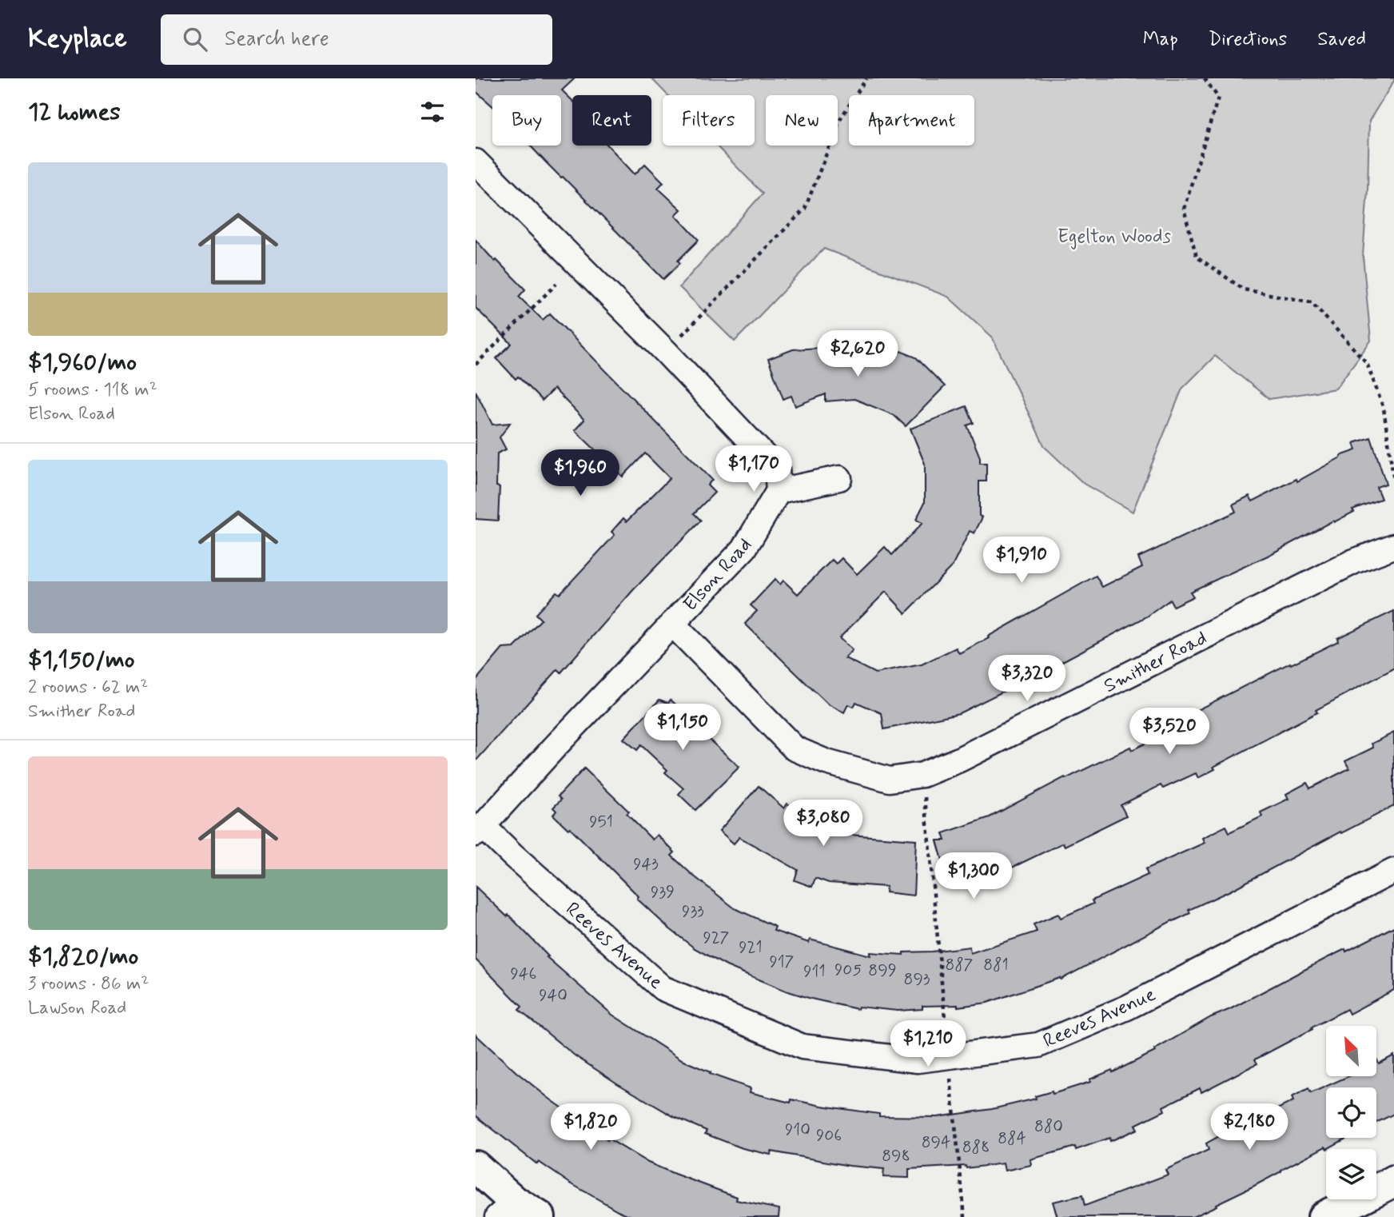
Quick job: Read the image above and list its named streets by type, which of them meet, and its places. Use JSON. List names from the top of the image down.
{
  "streets": {
    "street": ["Elson Road", "Smither Road", "Reeves Avenue"]
  },
  "crossings": [
    ["Elson Road", "Smither Road"],
    ["Elson Road", "Reeves Avenue"]
  ],
  "parks": ["Egelton Woods"],
  "house_numbers": [
    "951",
    "943",
    "939",
    "933",
    "927",
    "921",
    "917",
    "887",
    "881",
    "905",
    "899",
    "911",
    "946",
    "893",
    "940",
    "880",
    "910",
    "906",
    "884",
    "894",
    "888",
    "898"
  ],
  "north": "top left",
  "page": {
    "header": "Keyplace",
    "search": "Search here",
    "nav": ["Map", "Directions", "Saved"],
    "heading": "12 homes",
    "chip": [
      "Buy",
      "Rent",
      "Filters",
      "New",
      "Apartment"
    ],
    "list": [
      {
        "name": "$1,960/mo",
        "note": "5 rooms · 118 m² · Elson Road"
      },
      {
        "name": "$1,150/mo",
        "note": "2 rooms · 62 m² · Smither Road"
      },
      {
        "name": "$1,820/mo",
        "note": "3 rooms · 86 m² · Lawson Road"
      }
    ],
    "price": [
      "$2,620",
      "$1,170",
      "$1,960",
      "$1,910",
      "$3,320",
      "$1,150",
      "$3,520",
      "$3,080",
      "$1,300",
      "$1,210",
      "$1,820",
      "$2,180"
    ]
  }
}
